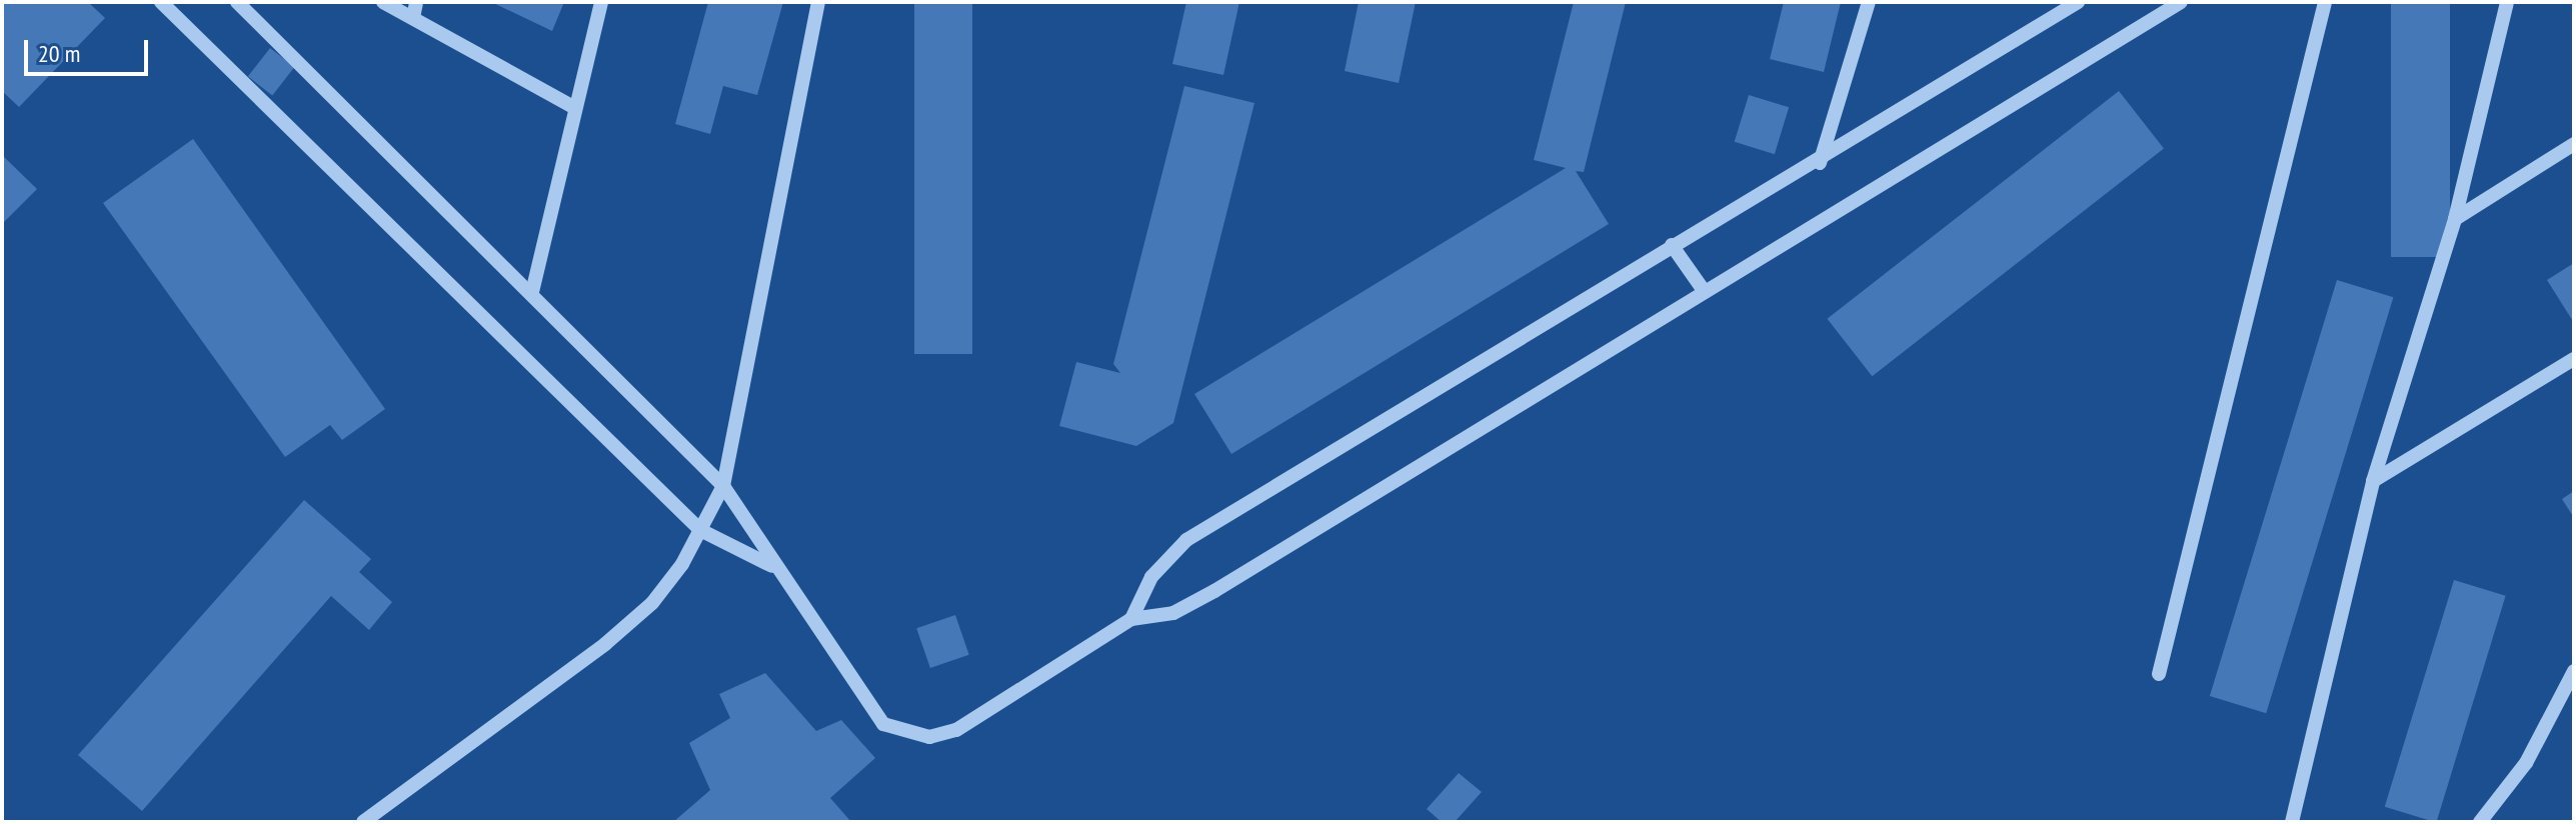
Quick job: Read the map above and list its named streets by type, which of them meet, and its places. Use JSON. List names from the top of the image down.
{
  "scale_bar": "20 m"
}
